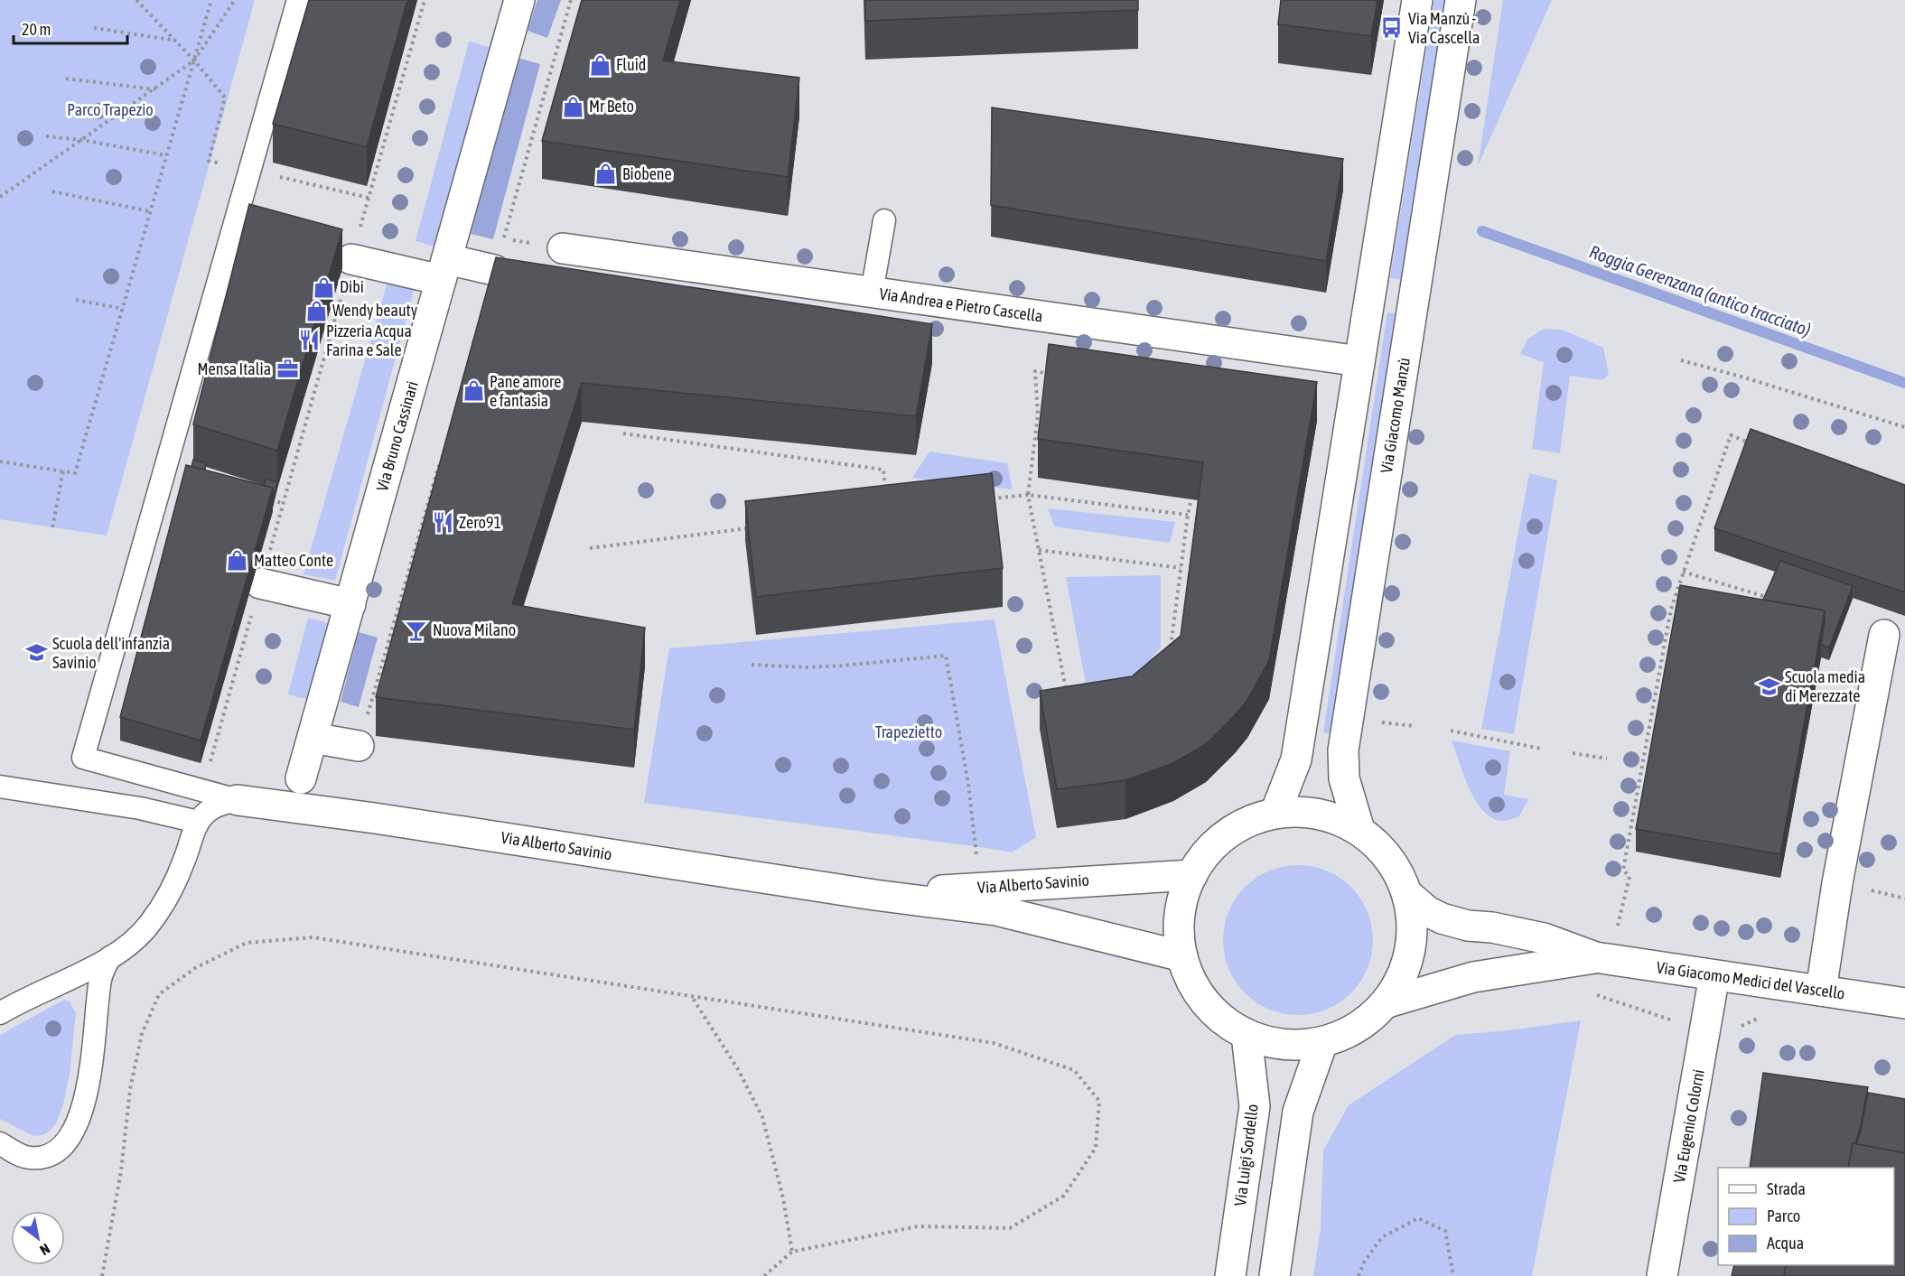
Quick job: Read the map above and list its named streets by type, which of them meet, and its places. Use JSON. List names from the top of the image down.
{
  "streets": {
    "street": [
      "Via Andrea e Pietro Cascella",
      "Via Giacomo Manzù",
      "Via Bruno Cassinari",
      "Via Alberto Savinio",
      "Via Giacomo Medici del Vascello",
      "Via Eugenio Colorni",
      "Via Luigi Sordello"
    ]
  },
  "crossings": [
    ["Via Giacomo Medici del Vascello", "Via Eugenio Colorni"]
  ],
  "water": ["Roggia Gerenzana (antico tracciato)"],
  "parks": ["Parco Trapezio", "Trapezietto"],
  "places": {
    "bus stop": ["Via Manzù - Via Cascella"],
    "shop": [
      "Fluid",
      "Mr Beto",
      "Biobene",
      "Dibi",
      "Wendy beauty",
      "Pane amore e fantasia",
      "Matteo Conte"
    ],
    "restaurant": ["Pizzeria Acqua Farina e Sale", "Zero91"],
    "office": ["Mensa Italia"],
    "bar": ["Nuova Milano"],
    "school or university": ["Scuola dell'infanzia Savinio", "Scuola media di Merezzate"]
  },
  "legend": ["Strada", "Parco", "Acqua"],
  "scale_bar": "20 m",
  "north": "bottom right"
}
